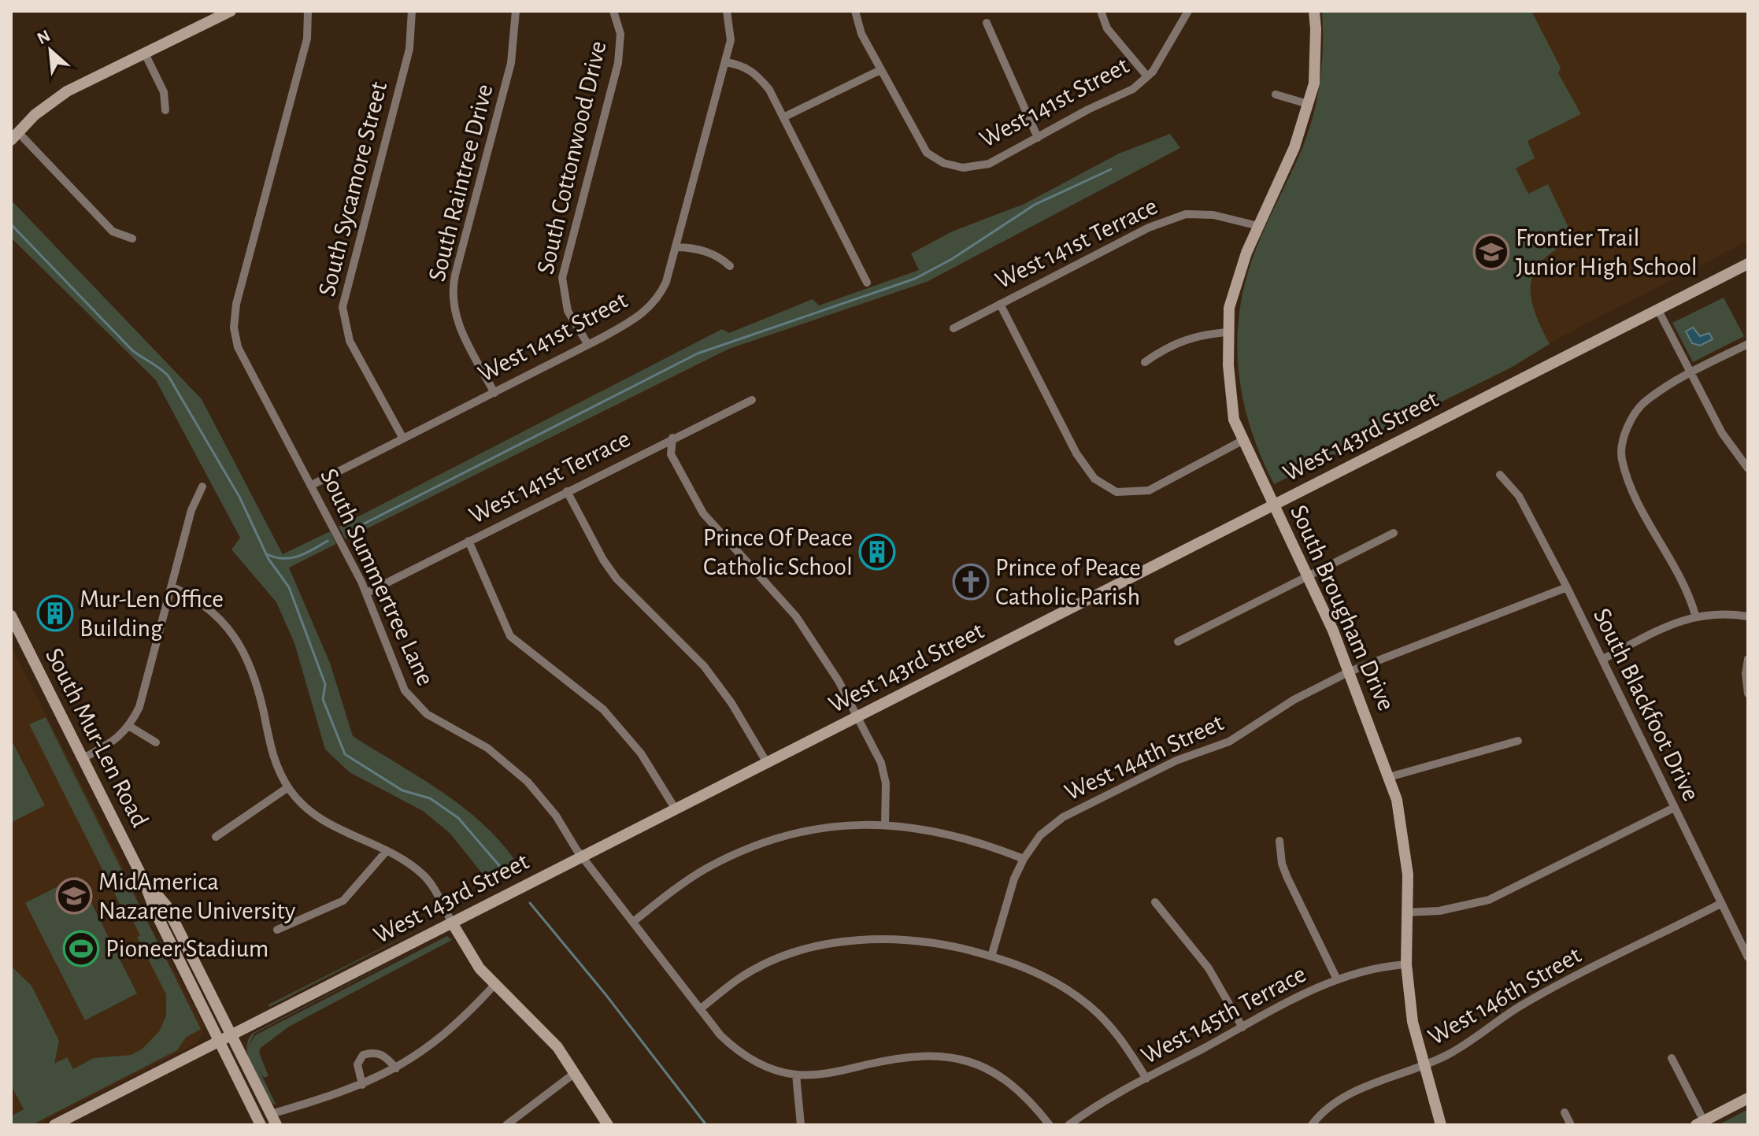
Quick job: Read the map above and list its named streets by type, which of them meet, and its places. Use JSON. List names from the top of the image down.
{
  "streets": {
    "street": [
      "West 141st Street",
      "South Cottonwood Drive",
      "South Raintree Drive",
      "South Sycamore Street",
      "West 141st Terrace",
      "West 143rd Street",
      "South Summertree Lane",
      "South Brougham Drive",
      "South Blackfoot Drive",
      "South Mur-Len Road",
      "West 144th Street",
      "West 146th Street",
      "West 145th Terrace"
    ]
  },
  "crossings": [
    ["West 141st Street", "South Cottonwood Drive"],
    ["West 141st Street", "South Raintree Drive"],
    ["West 141st Street", "South Sycamore Street"],
    ["West 141st Street", "South Summertree Lane"],
    ["West 141st Terrace", "South Summertree Lane"],
    ["West 141st Terrace", "South Brougham Drive"],
    ["West 143rd Street", "South Summertree Lane"],
    ["West 143rd Street", "South Brougham Drive"],
    ["West 143rd Street", "South Mur-Len Road"],
    ["South Brougham Drive", "West 144th Street"],
    ["South Brougham Drive", "West 146th Street"],
    ["South Brougham Drive", "West 145th Terrace"],
    ["South Blackfoot Drive", "West 144th Street"],
    ["South Blackfoot Drive", "West 146th Street"]
  ],
  "places": {
    "school or university": ["Frontier Trail Junior High School", "MidAmerica Nazarene University"],
    "building": ["Prince Of Peace Catholic School", "Mur-Len Office Building"],
    "church": ["Prince of Peace Catholic Parish"],
    "sports": ["Pioneer Stadium"]
  },
  "north": "top left"
}
